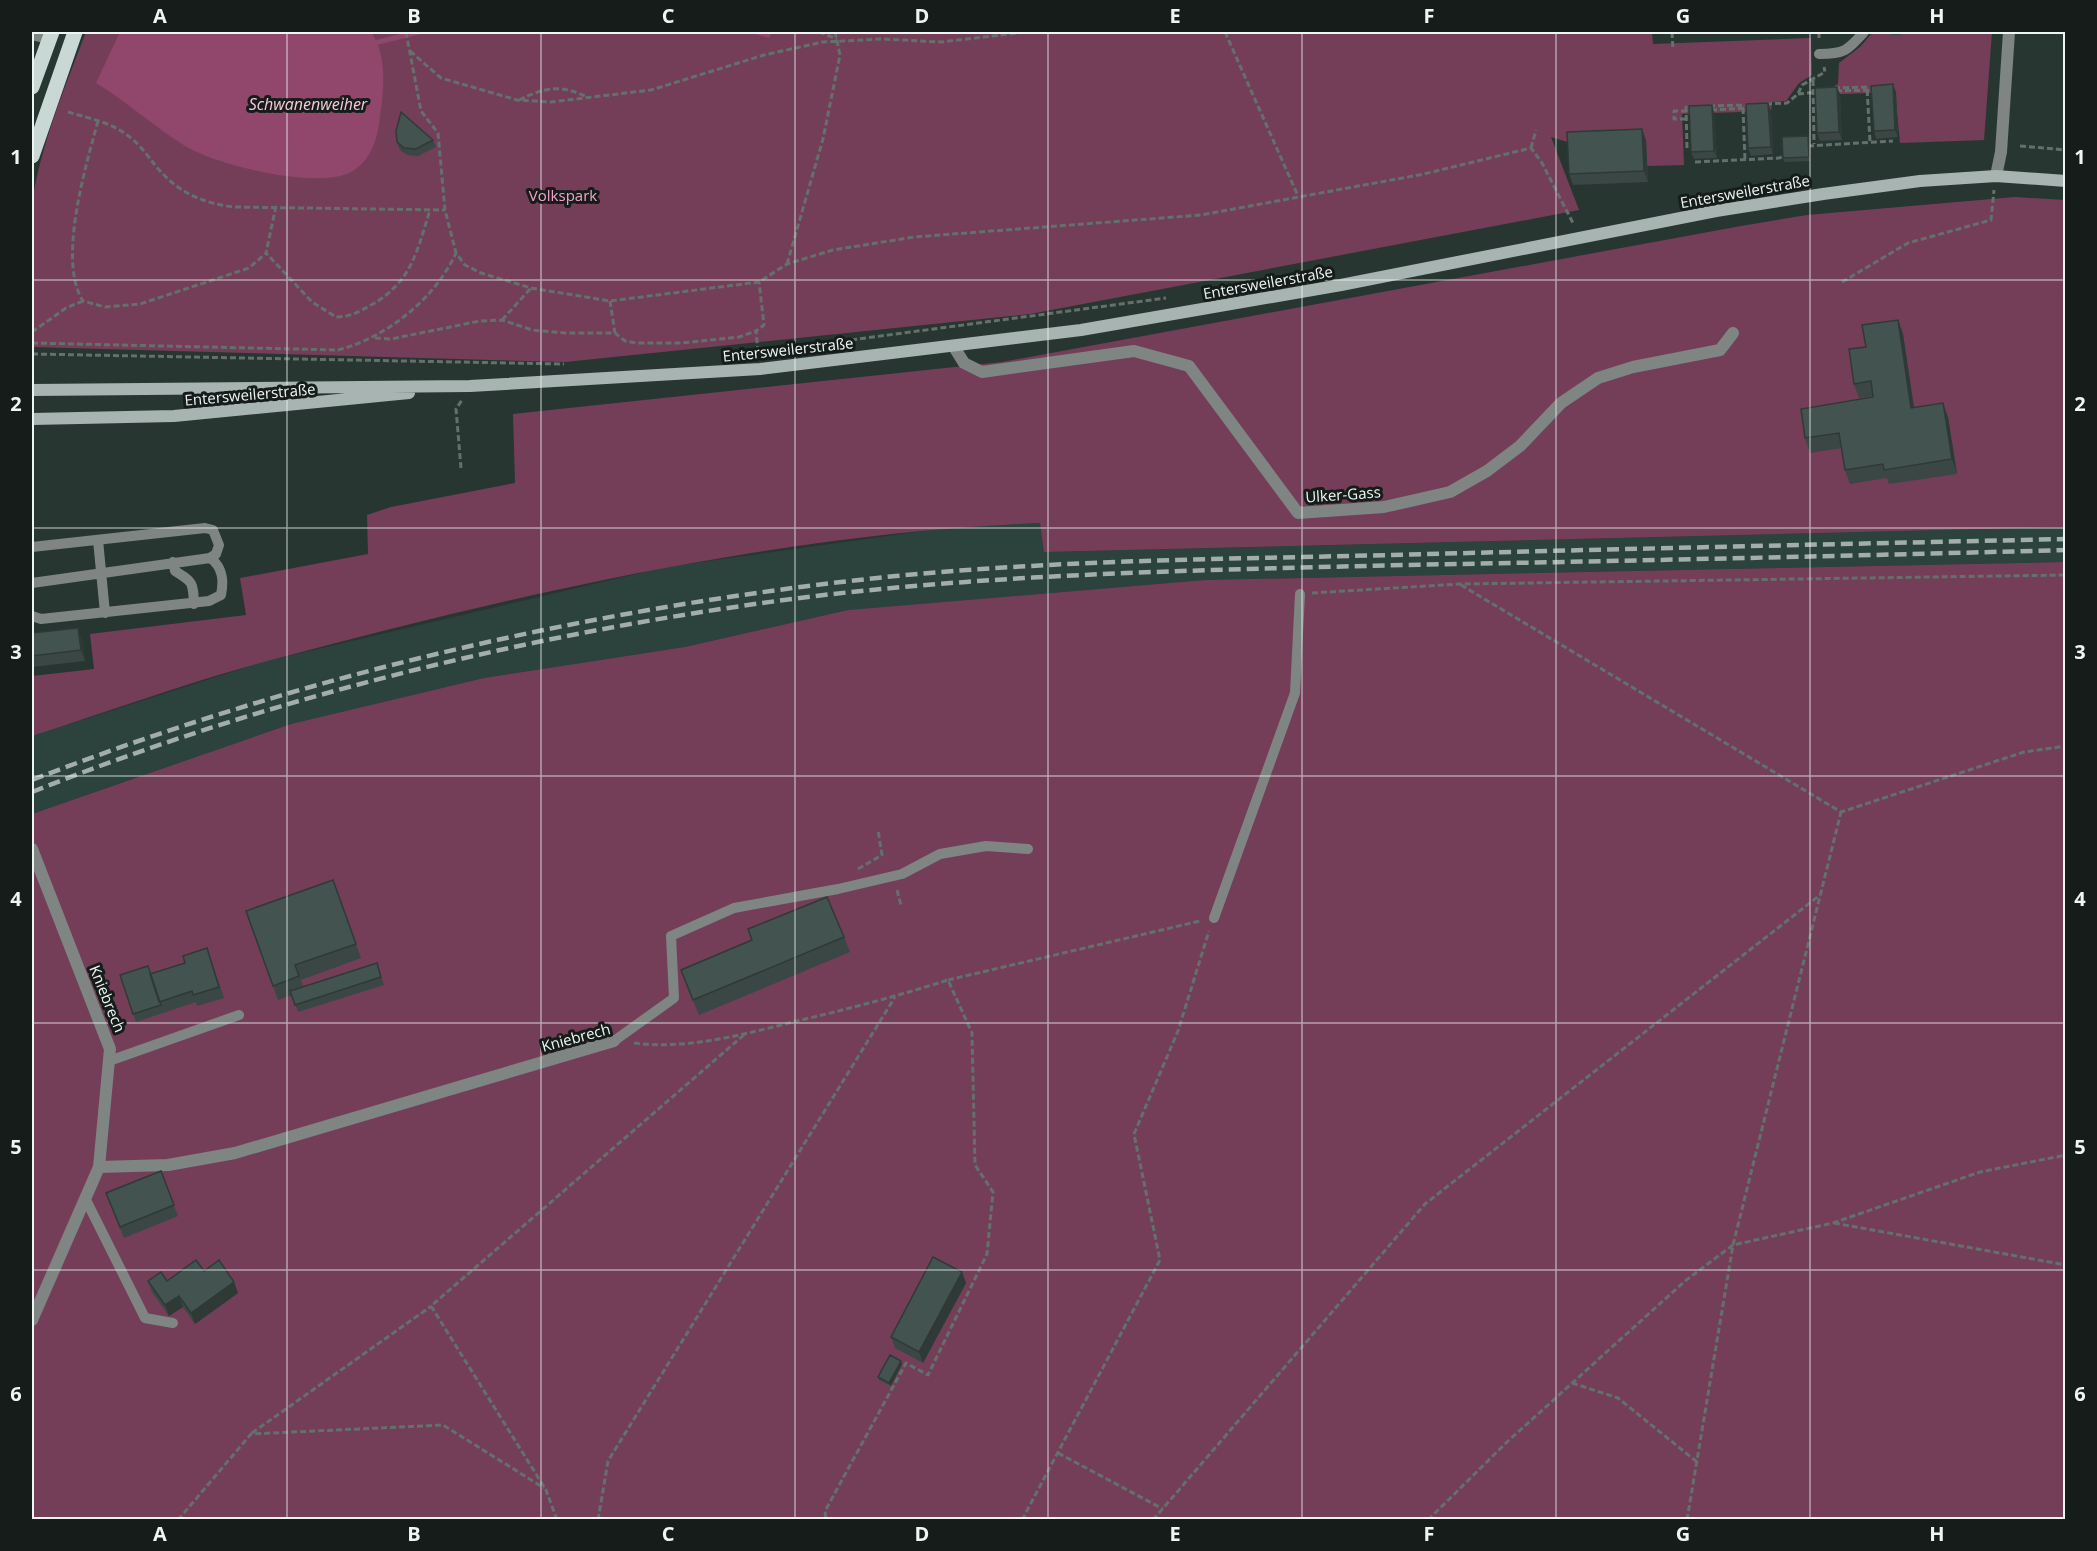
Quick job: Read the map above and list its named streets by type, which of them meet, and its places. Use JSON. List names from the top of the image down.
{
  "streets": {
    "main road": ["Entersweilerstraße"],
    "street": ["Ulker-Gass", "Kniebrech"]
  },
  "crossings": [
    ["Entersweilerstraße", "Ulker-Gass"]
  ],
  "water": ["Schwanenweiher"],
  "parks": ["Volkspark"],
  "grid": {
    "columns": [
      "A",
      "B",
      "C",
      "D",
      "E",
      "F",
      "G",
      "H"
    ],
    "rows": [
      "1",
      "2",
      "3",
      "4",
      "5",
      "6"
    ]
  }
}
